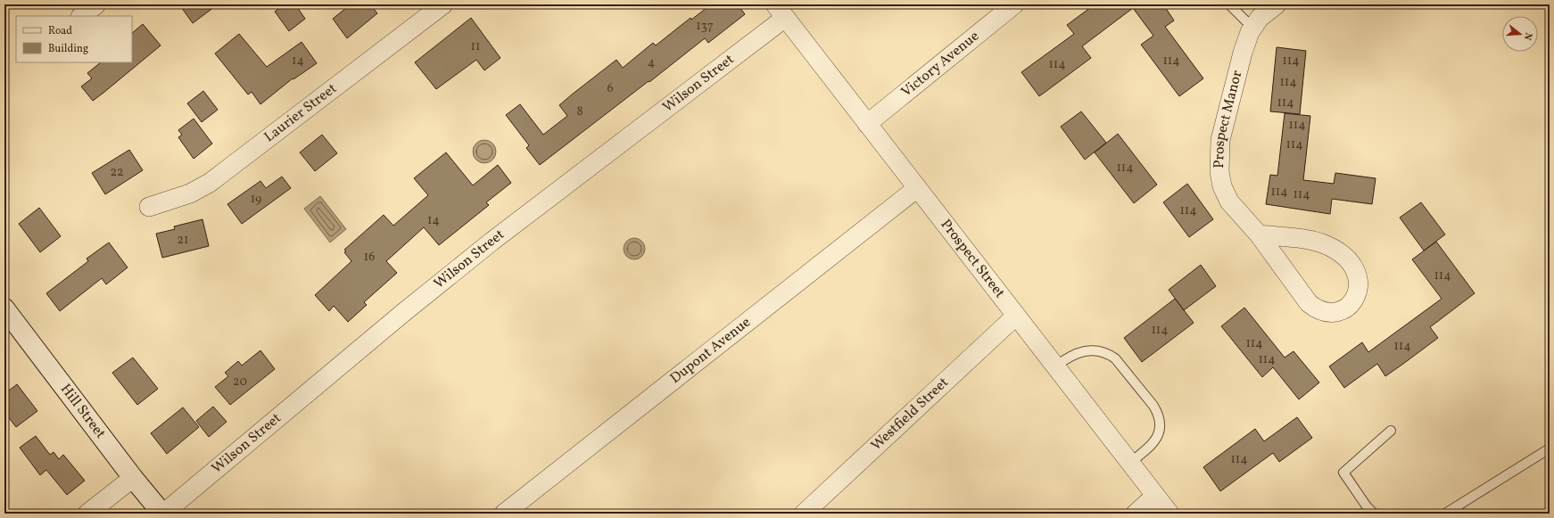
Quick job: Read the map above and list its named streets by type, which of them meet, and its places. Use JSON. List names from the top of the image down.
{
  "streets": {
    "street": [
      "Victory Avenue",
      "Wilson Street",
      "Laurier Street",
      "Prospect Manor",
      "Prospect Street",
      "Dupont Avenue",
      "Hill Street",
      "Westfield Street"
    ]
  },
  "crossings": [
    ["Victory Avenue", "Prospect Street"],
    ["Wilson Street", "Prospect Street"],
    ["Wilson Street", "Hill Street"],
    ["Prospect Street", "Dupont Avenue"],
    ["Prospect Street", "Westfield Street"]
  ],
  "house_numbers": [
    "137",
    "11",
    "14",
    "114",
    "114",
    "4",
    "114",
    "114",
    "6",
    "114",
    "8",
    "114",
    "114",
    "114",
    "22",
    "114",
    "114",
    "19",
    "114",
    "14",
    "21",
    "16",
    "114",
    "114",
    "114",
    "114",
    "114",
    "20",
    "114"
  ],
  "legend": ["Road", "Building"],
  "north": "right"
}
